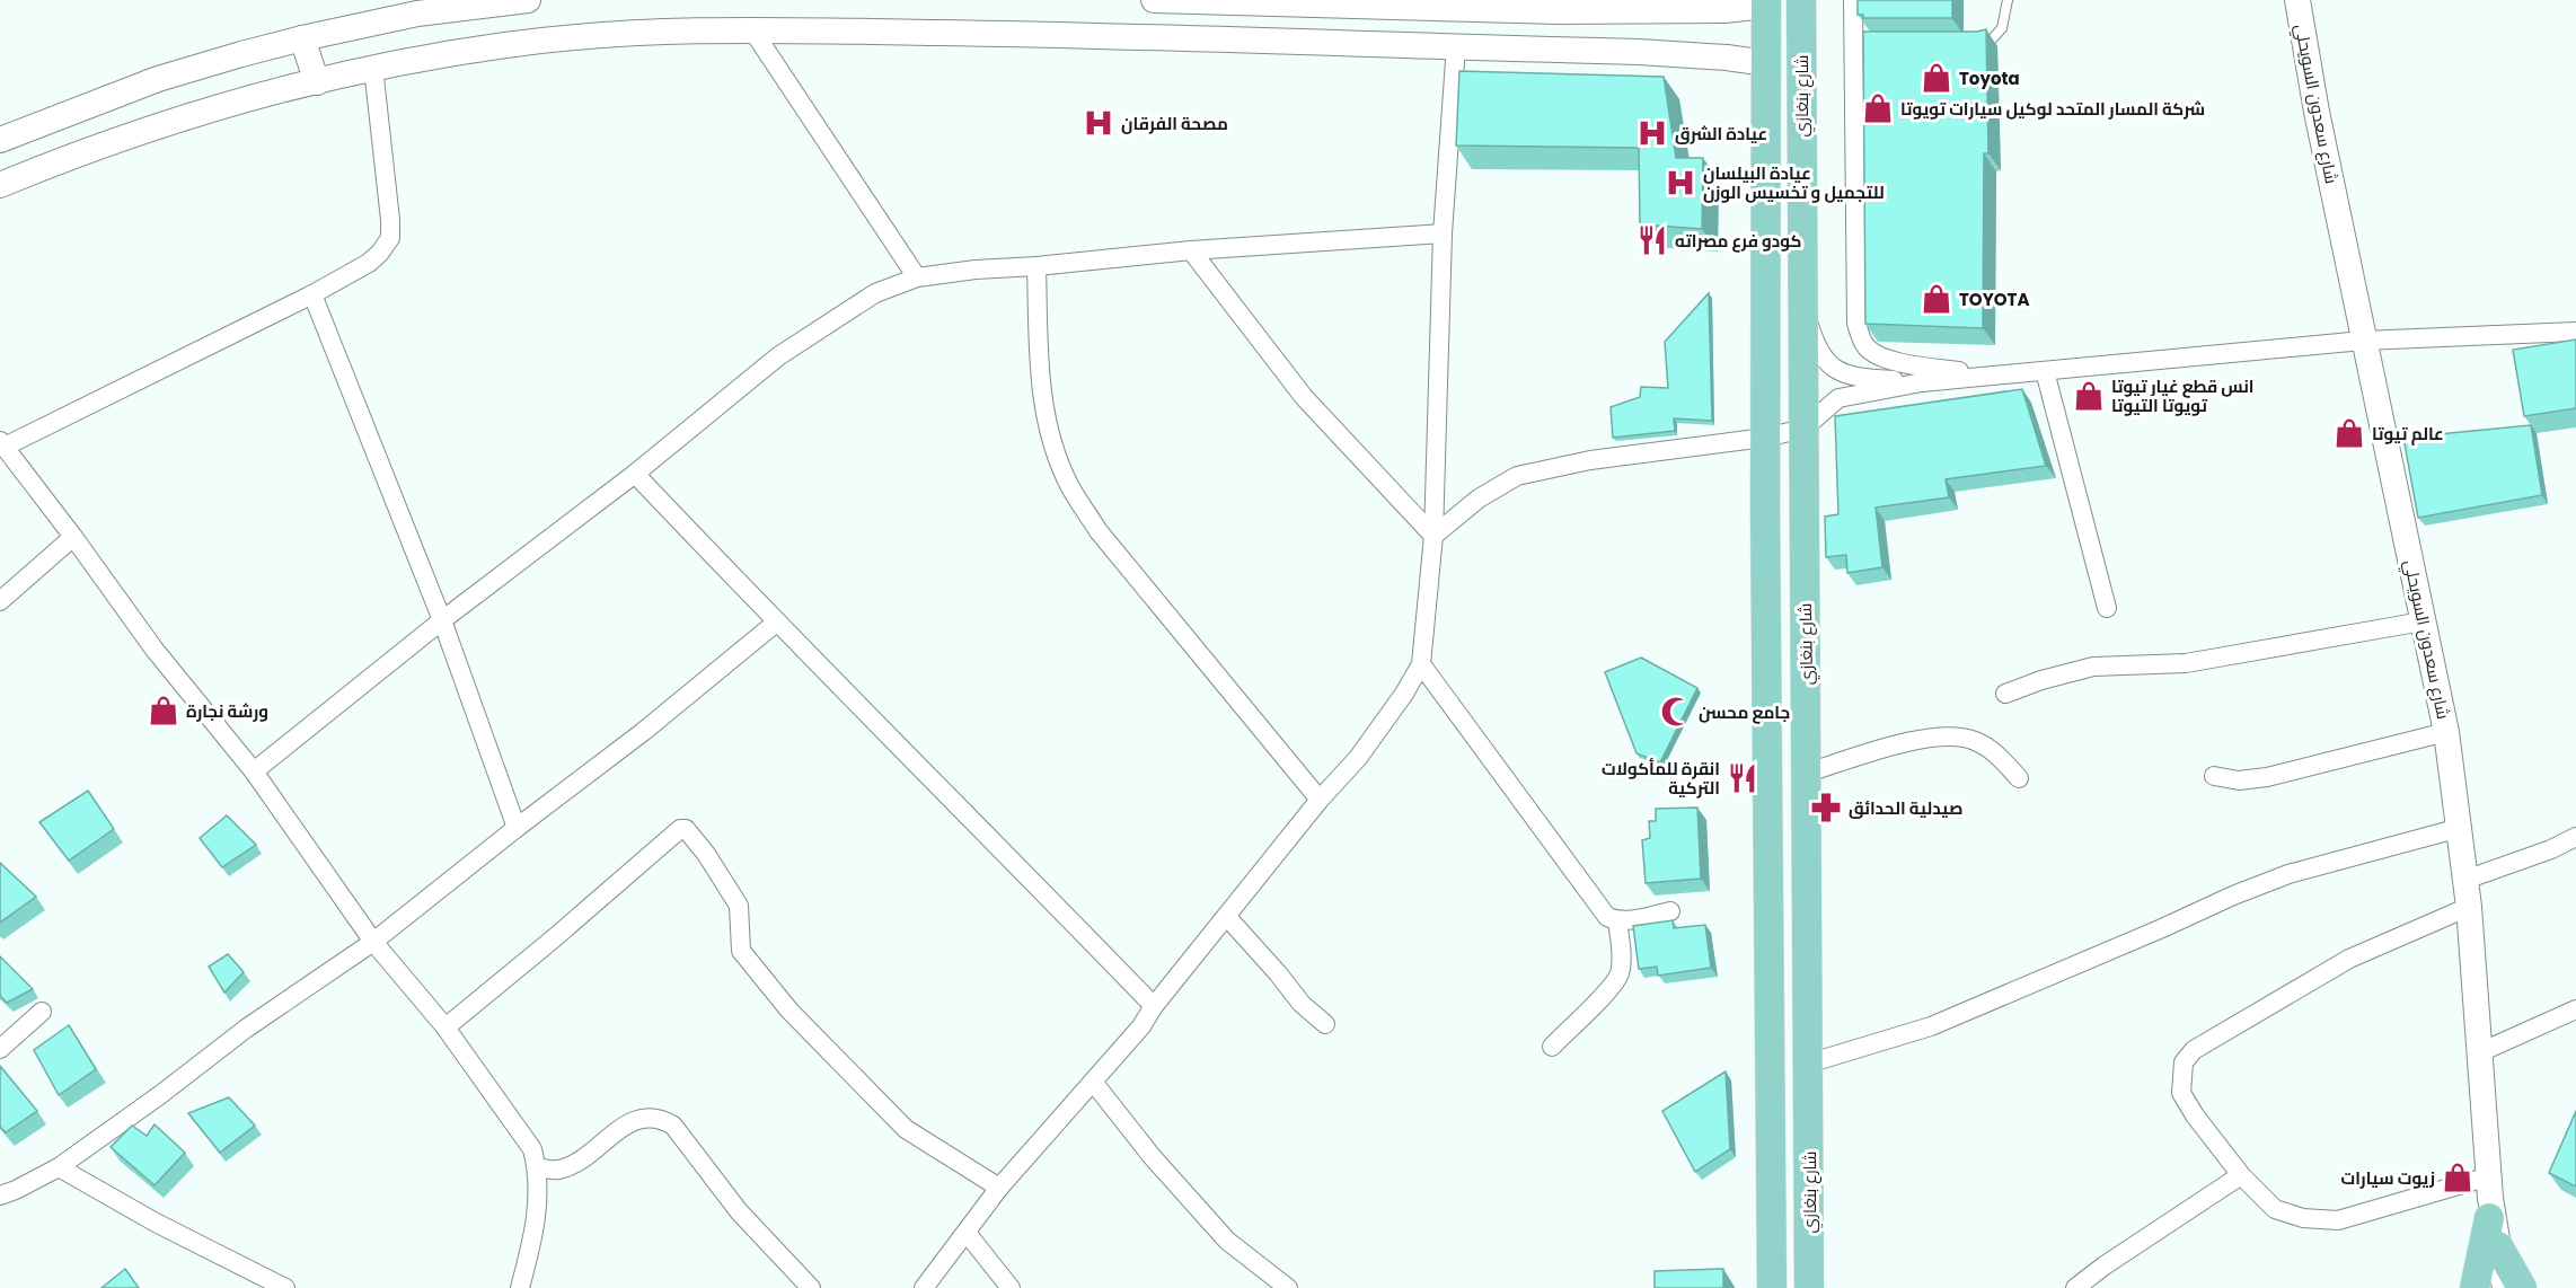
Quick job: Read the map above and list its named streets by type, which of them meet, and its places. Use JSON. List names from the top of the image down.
{
  "streets": {
    "main road": ["شارع بنغازي", "شارع سعدون السويحلي"]
  },
  "places": {
    "shop": [
      "Toyota",
      "شركة المسار المتحد لوكيل سيارات تويوتا",
      "TOYOTA",
      "انس قطع غيار تيوتا تويوتا التيوتا",
      "عالم تيوتا",
      "ورشة نجارة",
      "زيوت سيارات"
    ],
    "hospital": ["مصحة الفرقان", "عيادة الشرق", "عيادة البيلسان للتجميل و تخسيس الوزن"],
    "restaurant": ["كودو فرع مصراته", "انقرة للمأكولات التركية"],
    "mosque": ["جامع محسن"],
    "pharmacy": ["صيدلية الحدائق"]
  }
}
